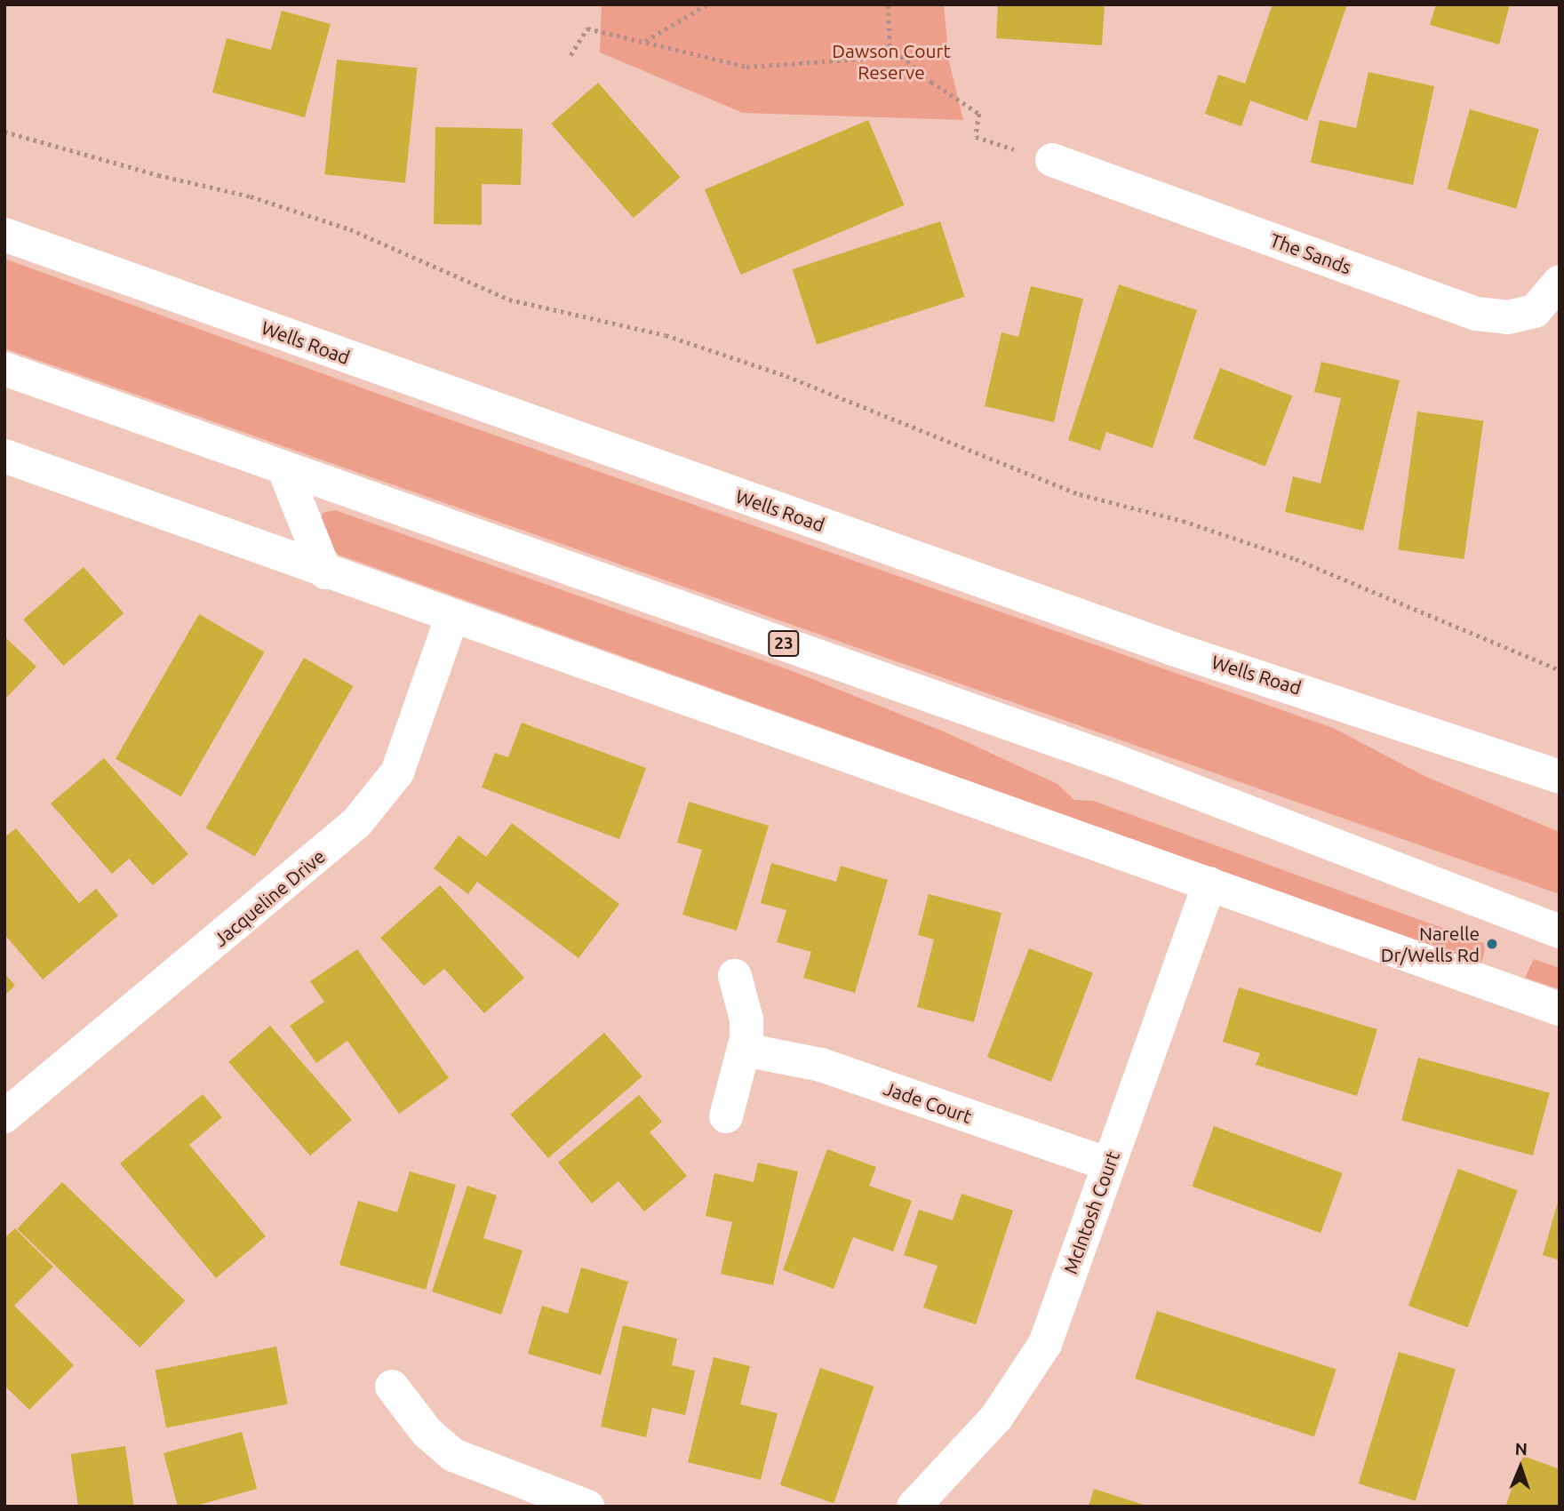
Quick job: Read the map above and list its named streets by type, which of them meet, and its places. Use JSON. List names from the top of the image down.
{
  "streets": {
    "street": [
      "The Sands",
      "Wells Road",
      "23",
      "Jacqueline Drive",
      "Jade Court",
      "McIntosh Court"
    ]
  },
  "crossings": [
    ["Jade Court", "McIntosh Court"]
  ],
  "parks": ["Dawson Court Reserve"],
  "places": ["Narelle Dr/Wells Rd"],
  "north": "top"
}
